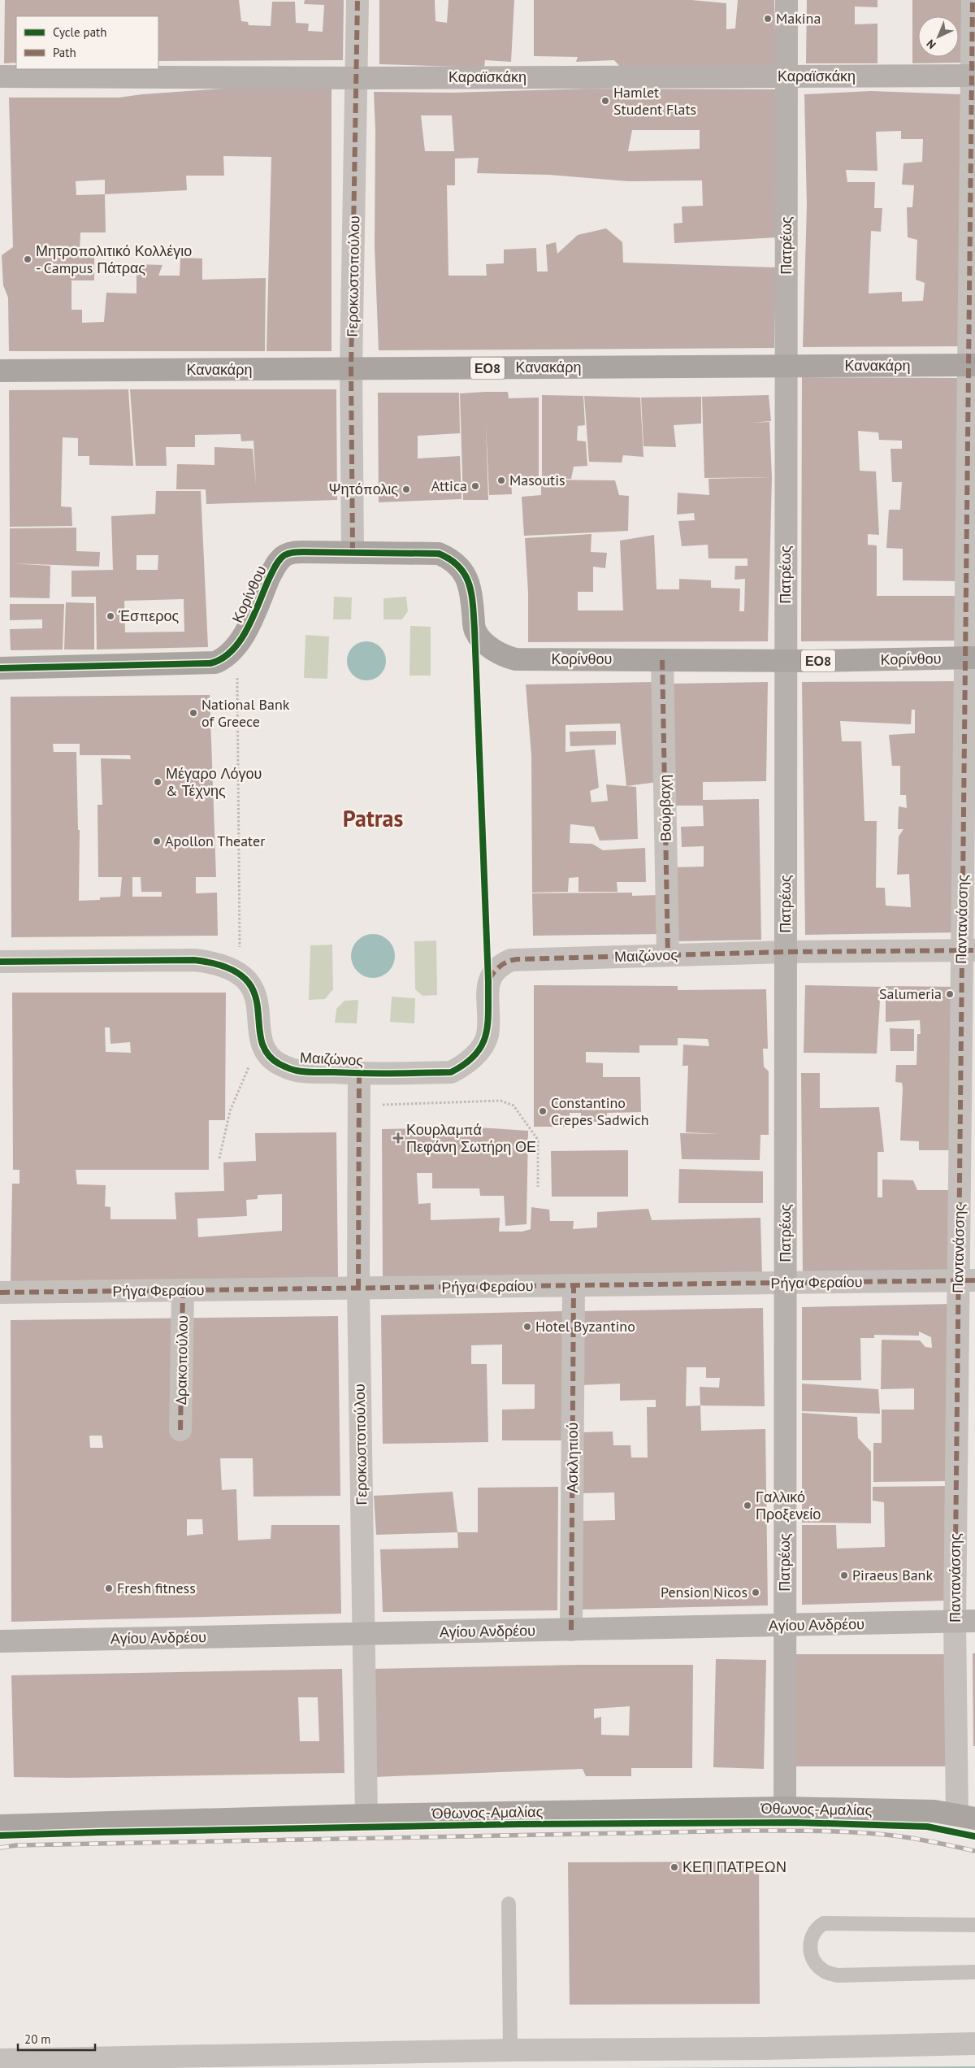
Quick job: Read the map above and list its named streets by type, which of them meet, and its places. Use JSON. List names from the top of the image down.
{
  "streets": {
    "main road": [
      "Καραϊσκάκη",
      "Πατρέως",
      "Κανακάρη",
      "ΕΟ8",
      "Κορίνθου",
      "Αγίου Ανδρέου",
      "Όθωνος-Αμαλίας"
    ],
    "street": [
      "Γεροκωστοπούλου",
      "Βούρβαχη",
      "Παντανάσσης",
      "Μαιζώνος",
      "Ρήγα Φεραίου",
      "Δρακοπούλου",
      "Ασκληπιού"
    ]
  },
  "crossings": [
    ["Καραϊσκάκη", "Πατρέως"],
    ["Καραϊσκάκη", "Γεροκωστοπούλου"],
    ["Καραϊσκάκη", "Παντανάσσης"],
    ["Πατρέως", "Κανακάρη"],
    ["Πατρέως", "Κορίνθου"],
    ["Πατρέως", "Μαιζώνος"],
    ["Πατρέως", "Ρήγα Φεραίου"],
    ["Πατρέως", "Αγίου Ανδρέου"],
    ["Πατρέως", "Όθωνος-Αμαλίας"],
    ["Γεροκωστοπούλου", "Κανακάρη"],
    ["Γεροκωστοπούλου", "Κορίνθου"],
    ["Γεροκωστοπούλου", "Μαιζώνος"],
    ["Γεροκωστοπούλου", "Ρήγα Φεραίου"],
    ["Γεροκωστοπούλου", "Αγίου Ανδρέου"],
    ["Γεροκωστοπούλου", "Όθωνος-Αμαλίας"],
    ["Κανακάρη", "Παντανάσσης"],
    ["Κορίνθου", "Βούρβαχη"],
    ["Κορίνθου", "Παντανάσσης"],
    ["Βούρβαχη", "Μαιζώνος"],
    ["Παντανάσσης", "Μαιζώνος"],
    ["Παντανάσσης", "Ρήγα Φεραίου"],
    ["Παντανάσσης", "Αγίου Ανδρέου"],
    ["Παντανάσσης", "Όθωνος-Αμαλίας"],
    ["Ρήγα Φεραίου", "Δρακοπούλου"],
    ["Ρήγα Φεραίου", "Ασκληπιού"],
    ["Ασκληπιού", "Αγίου Ανδρέου"]
  ],
  "districts": ["Patras"],
  "places": {
    "other": [
      "Makina",
      "Hamlet Student Flats",
      "Μητροπολιτικό Κολλέγιο - Campus Πάτρας",
      "Masoutis",
      "Attica",
      "Ψητόπολις",
      "Έσπερος",
      "National Bank of Greece",
      "Μέγαρο Λόγου & Τέχνης",
      "Apollon Theater",
      "Salumeria",
      "Constantino Crepes Sadwich",
      "Hotel Byzantino",
      "Γαλλικό Προξενείο",
      "Piraeus Bank",
      "Fresh fitness",
      "Pension Nicos",
      "ΚΕΠ ΠΑΤΡΕΩΝ"
    ],
    "health": ["Κουρλαμπά Πεφάνη Σωτήρη ΟΕ"]
  },
  "legend": ["Cycle path", "Path"],
  "scale_bar": "20 m",
  "north": "bottom left"
}
